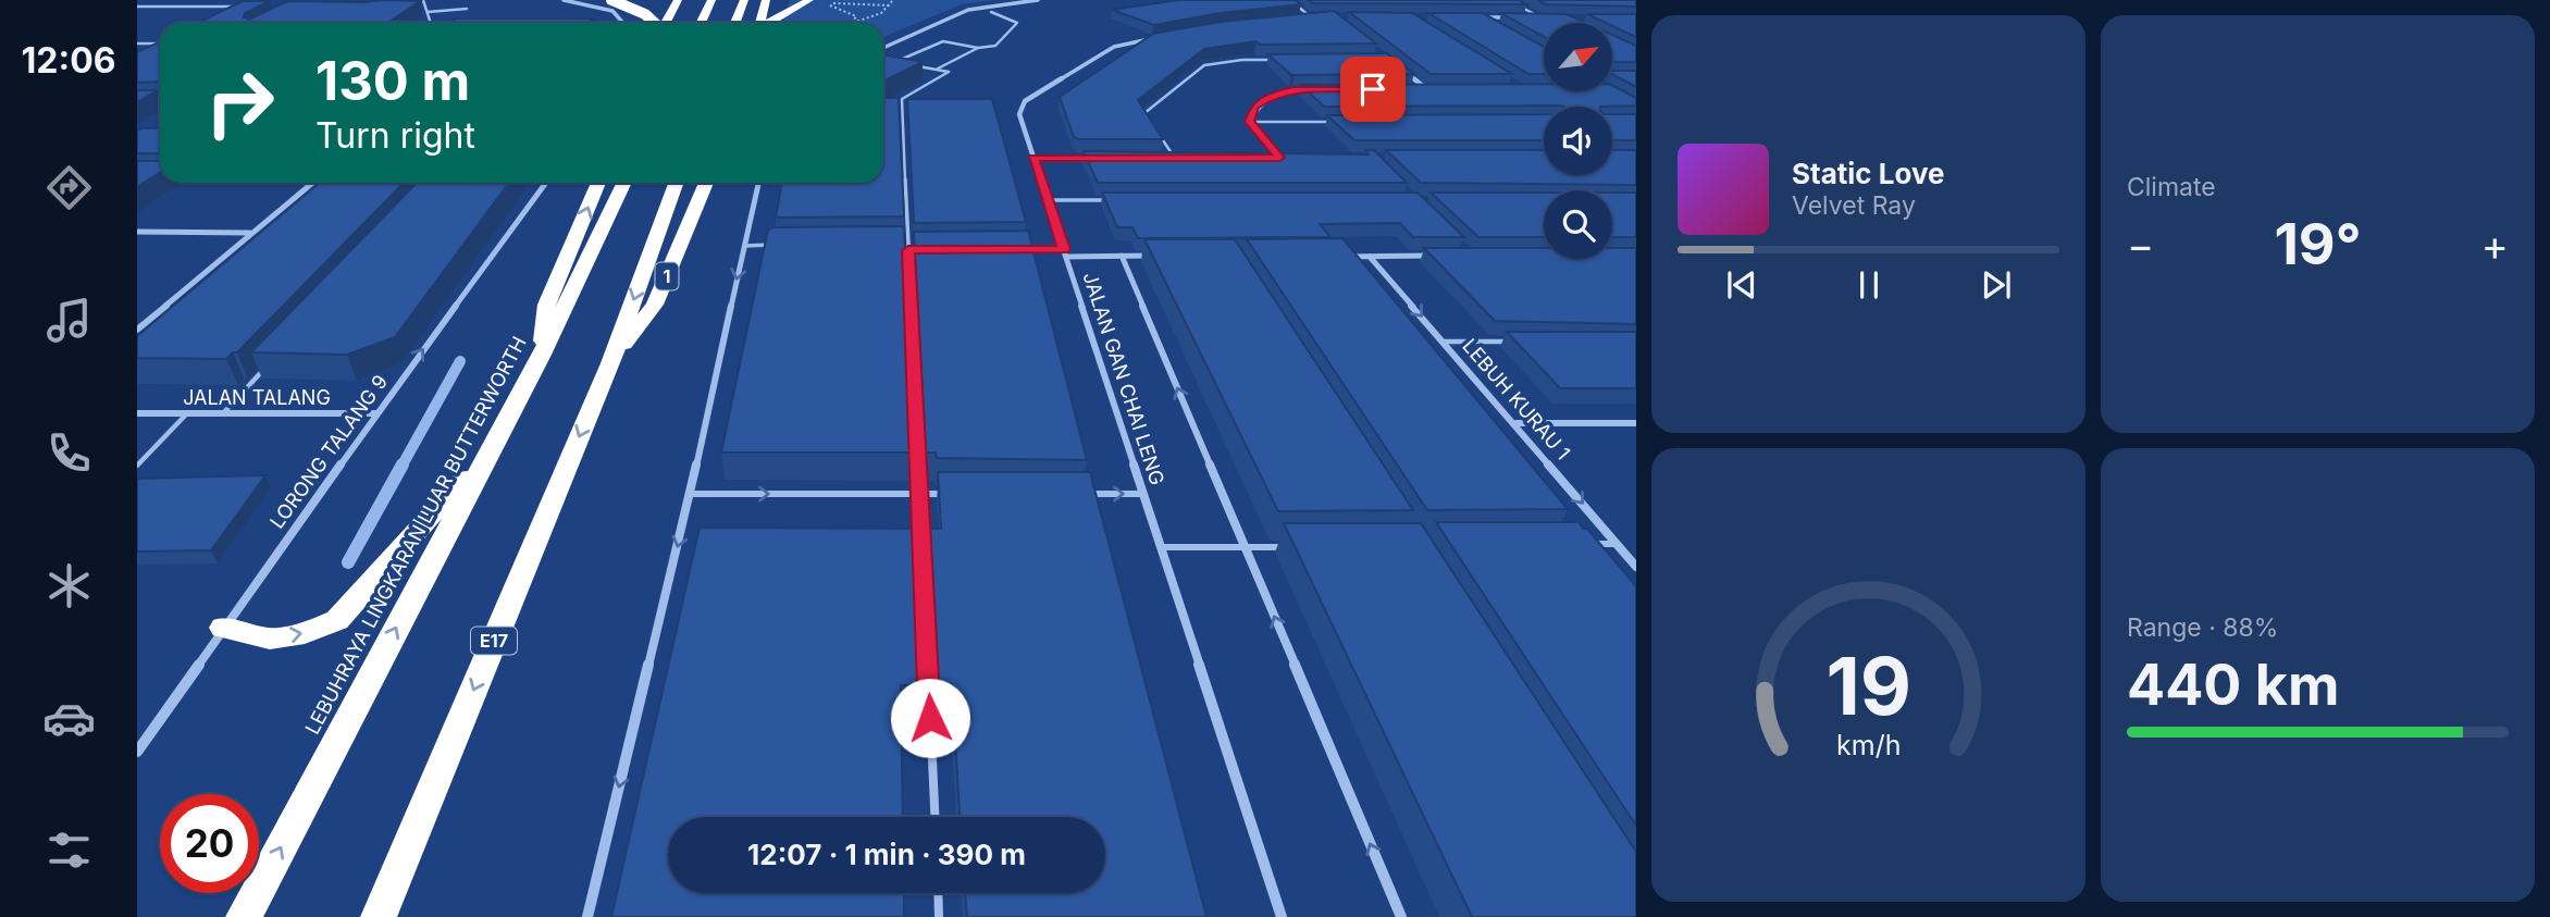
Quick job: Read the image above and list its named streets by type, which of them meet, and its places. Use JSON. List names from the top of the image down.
{
  "streets": {
    "highway": ["1", "LEBUHRAYA LINGKARAN LUAR BUTTERWORTH", "E17"],
    "street": [
      "JALAN GAN CHAI LENG",
      "JALAN TALANG",
      "LEBUH KURAU 1",
      "LORONG TALANG 9"
    ]
  },
  "crossings": [
    ["1", "E17"],
    ["JALAN TALANG", "LORONG TALANG 9"]
  ],
  "one_way": ["JALAN GAN CHAI LENG", "LEBUH KURAU 1", "LORONG TALANG 9"],
  "north": "top right",
  "page": {
    "tabs": "12:06",
    "tile": [
      "Climate",
      ["Range · 88%", "440 km"]
    ],
    "turn": ["130 m", "Turn right"],
    "song": ["Static Love", "Velvet Ray"],
    "heat": ["−", "19°", "+"],
    "limit": "20",
    "trip": "12:07 · 1 min · 390 m",
    "gauge": ["19", "km/h"]
  }
}
